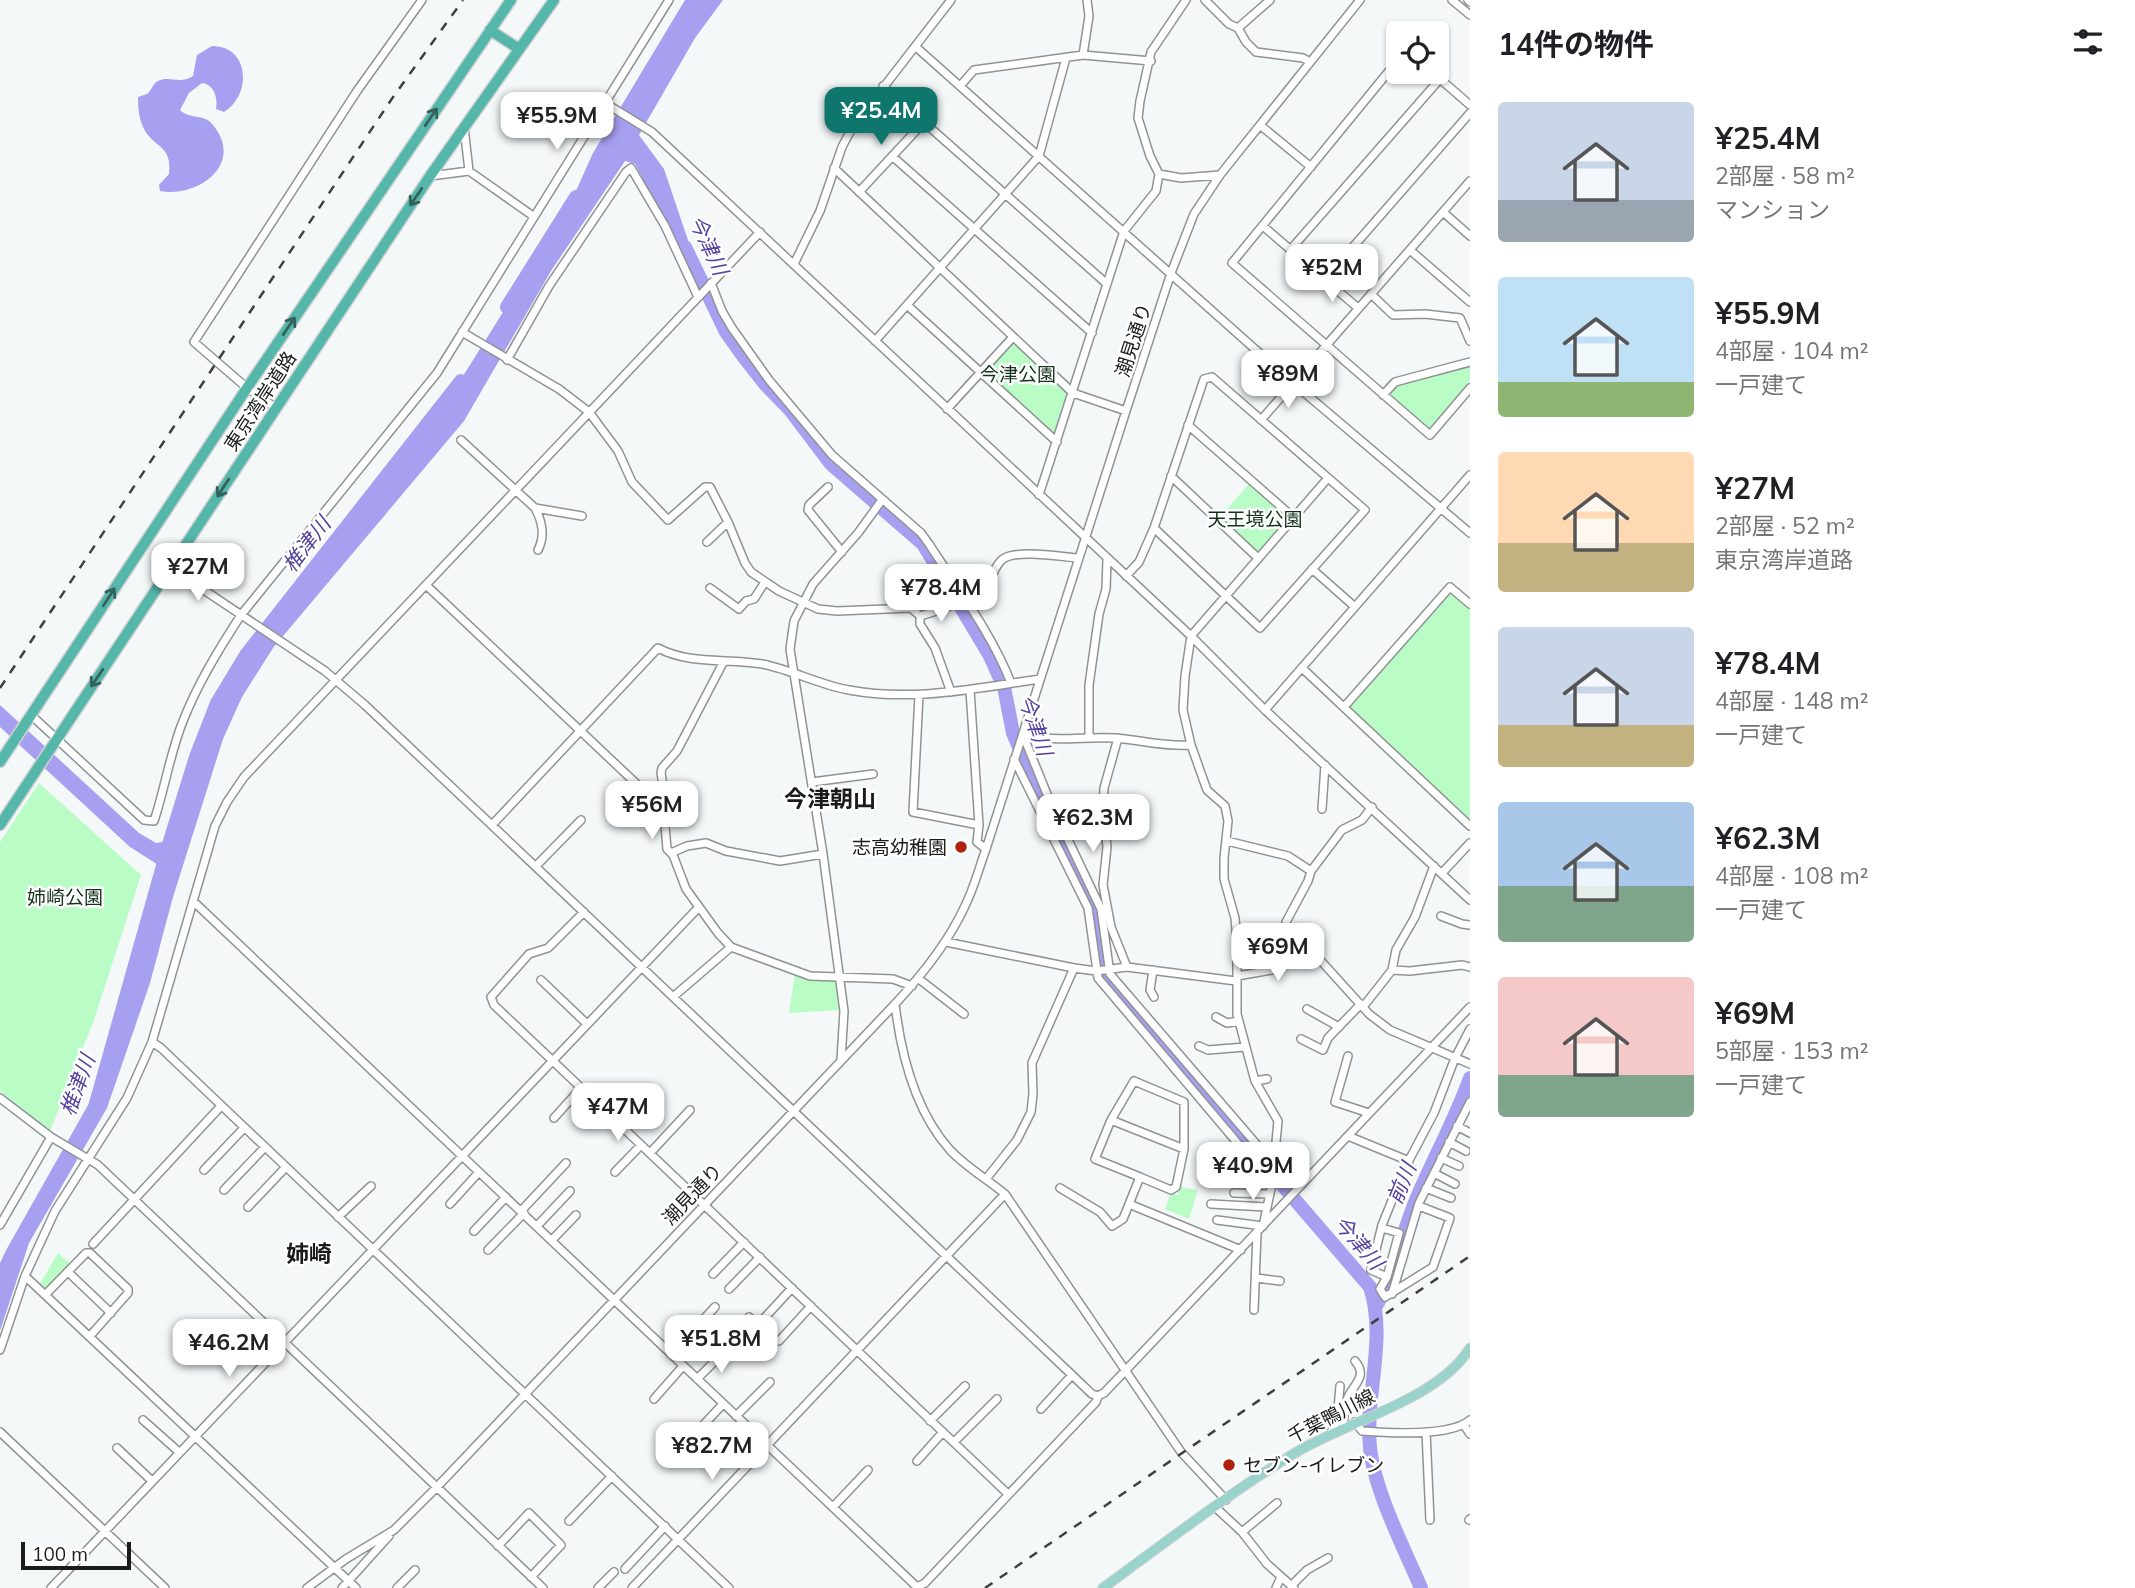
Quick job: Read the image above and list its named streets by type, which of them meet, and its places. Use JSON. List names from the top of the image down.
{
  "streets": {
    "highway": ["東京湾岸道路"],
    "main road": ["千葉鴨川線"],
    "street": ["潮見通り"]
  },
  "districts": ["今津朝山", "姉崎"],
  "water": ["今津川", "椎津川", "前川"],
  "parks": ["今津公園", "天王境公園", "姉崎公園"],
  "places": ["志高幼稚園", "セブン-イレブン"],
  "scale_bar": "100 m",
  "page": {
    "heading": "14件の物件",
    "list": [
      {
        "name": "¥25.4M",
        "note": "2部屋 · 58 m² · マンション"
      },
      {
        "name": "¥55.9M",
        "note": "4部屋 · 104 m² · 一戸建て"
      },
      {
        "name": "¥27M",
        "note": "2部屋 · 52 m² · 東京湾岸道路"
      },
      {
        "name": "¥78.4M",
        "note": "4部屋 · 148 m² · 一戸建て"
      },
      {
        "name": "¥62.3M",
        "note": "4部屋 · 108 m² · 一戸建て"
      },
      {
        "name": "¥69M",
        "note": "5部屋 · 153 m² · 一戸建て"
      }
    ],
    "price": [
      "¥25.4M",
      "¥55.9M",
      "¥52M",
      "¥89M",
      "¥27M",
      "¥78.4M",
      "¥56M",
      "¥62.3M",
      "¥69M",
      "¥47M",
      "¥40.9M",
      "¥51.8M",
      "¥46.2M",
      "¥82.7M"
    ],
    "scale": "100 m"
  }
}
